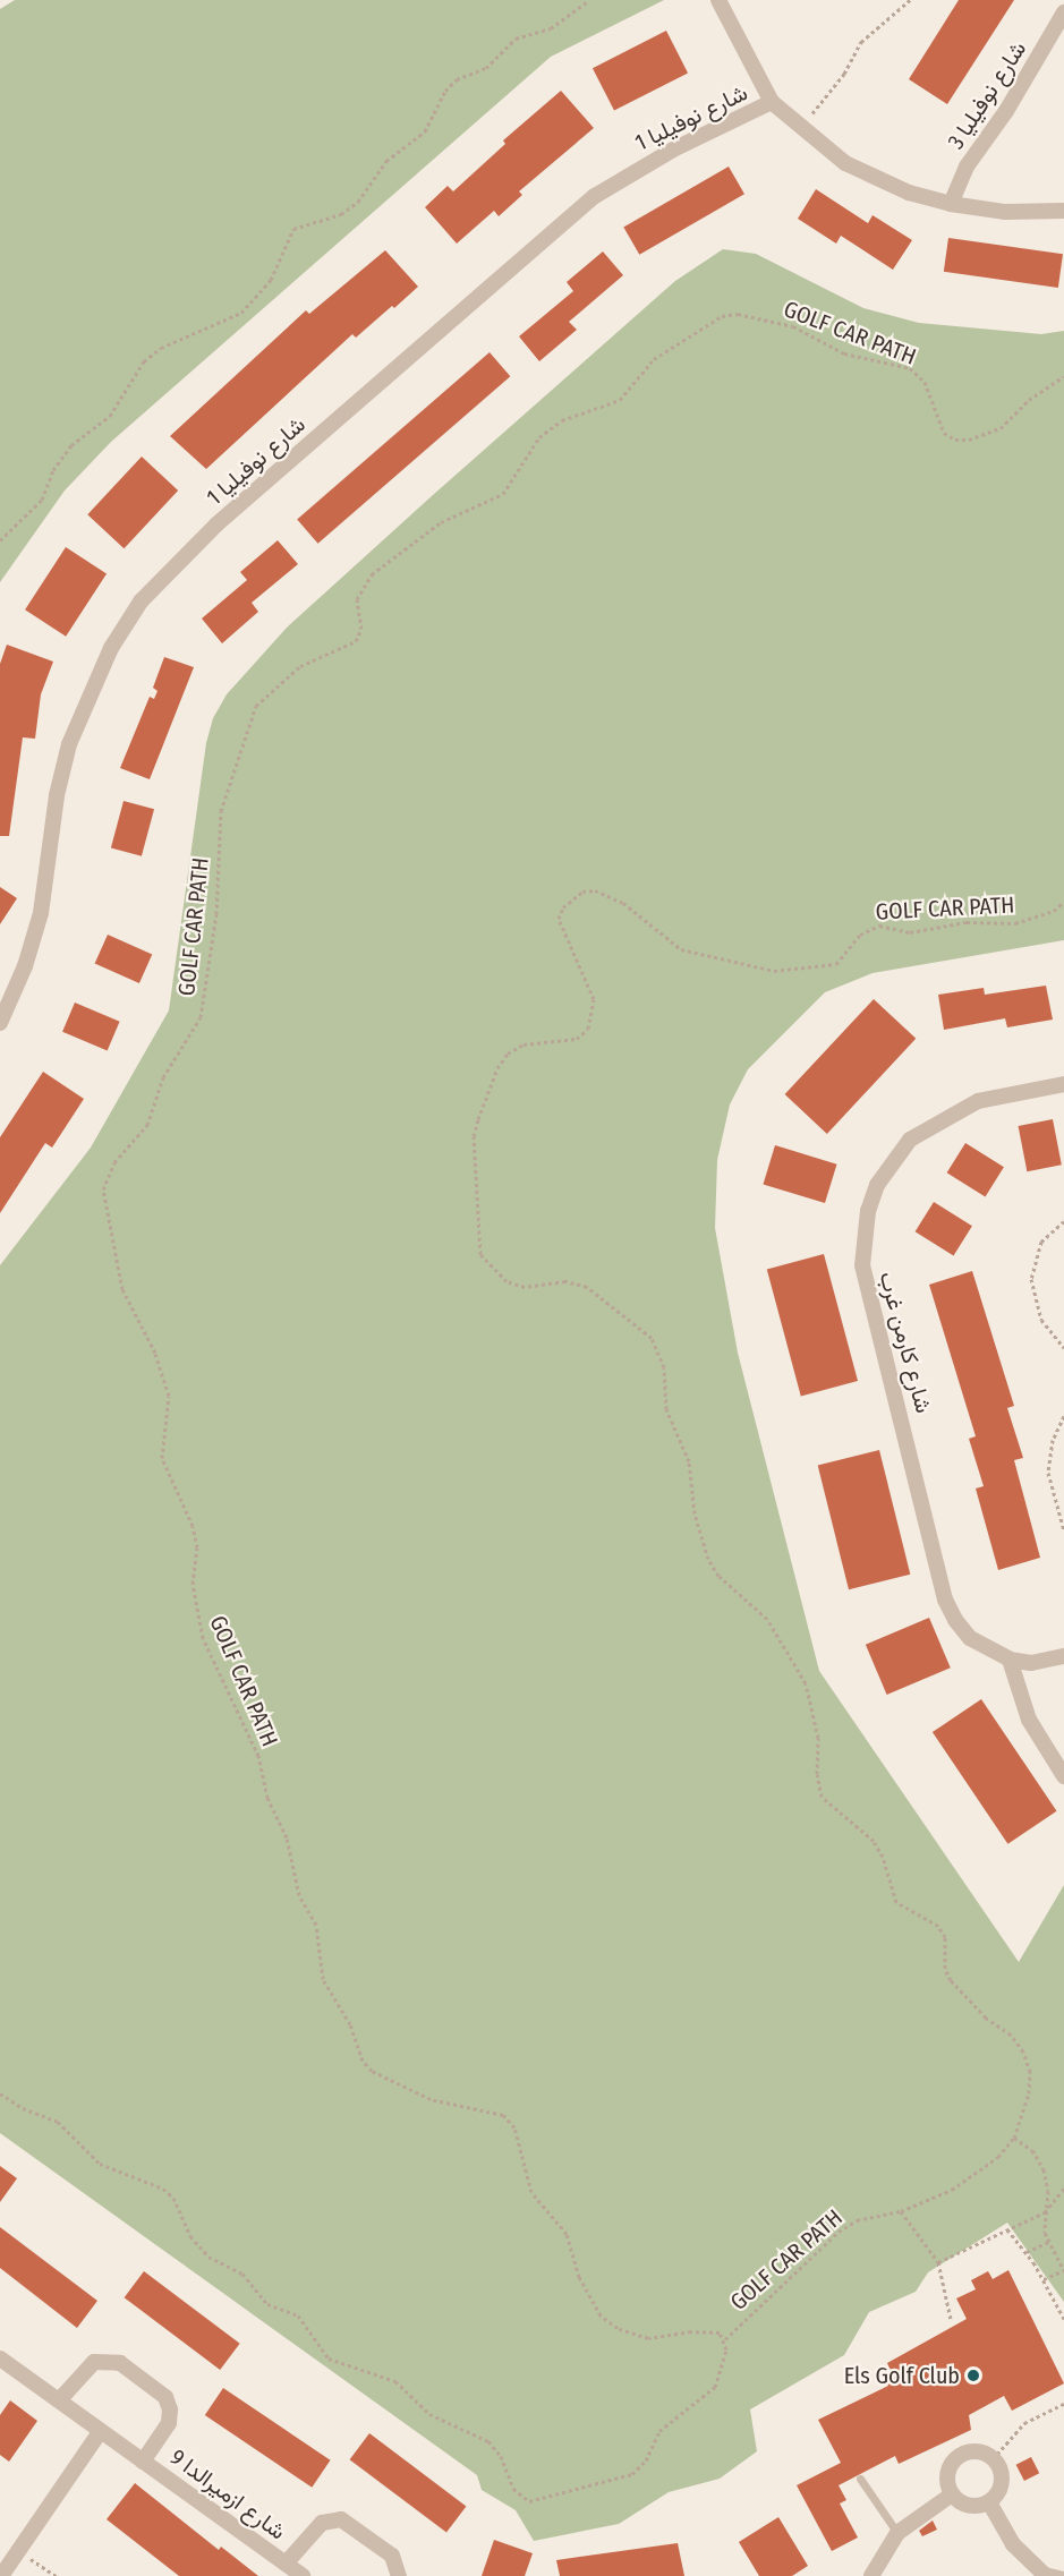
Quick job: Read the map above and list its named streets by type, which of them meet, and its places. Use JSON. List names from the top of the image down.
{
  "streets": {
    "street": [
      "شارع نوفيليا 3",
      "شارع نوفيليا 1",
      "شارع كارمن غرب",
      "شارع ازميرالدا 9"
    ],
    "path": ["GOLF CAR PATH"]
  },
  "crossings": [
    ["شارع نوفيليا 3", "شارع نوفيليا 1"]
  ],
  "places": ["Els Golf Club"]
}
